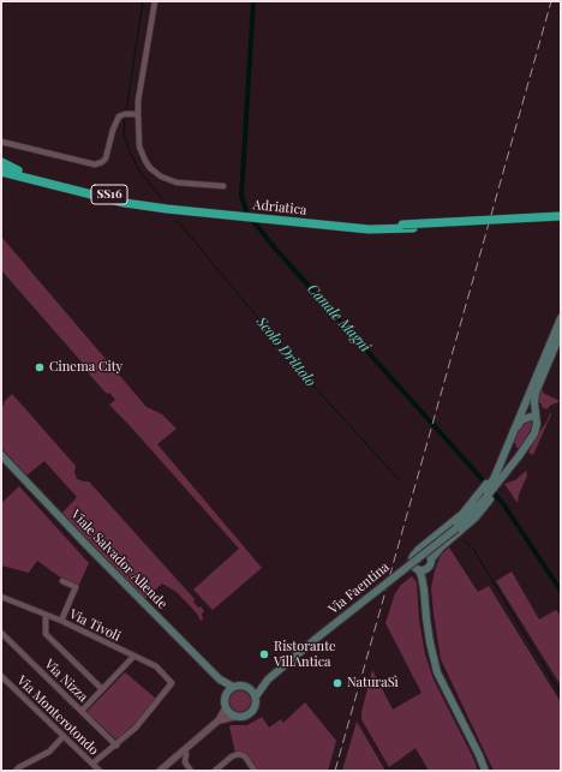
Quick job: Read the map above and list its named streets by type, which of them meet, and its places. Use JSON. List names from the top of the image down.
{
  "streets": {
    "highway": ["SS16", "Adriatica"],
    "main road": ["Viale Salvador Allende", "Via Faentina"],
    "street": ["Via Tivoli", "Via Nizza", "Via Monterotondo"]
  },
  "crossings": [
    ["Viale Salvador Allende", "Via Faentina"],
    ["Via Tivoli", "Via Nizza"]
  ],
  "water": ["Canale Magni", "Scolo Drittolo"],
  "places": ["Cinema City", "Ristorante VillAntica", "NaturaSì"]
}
